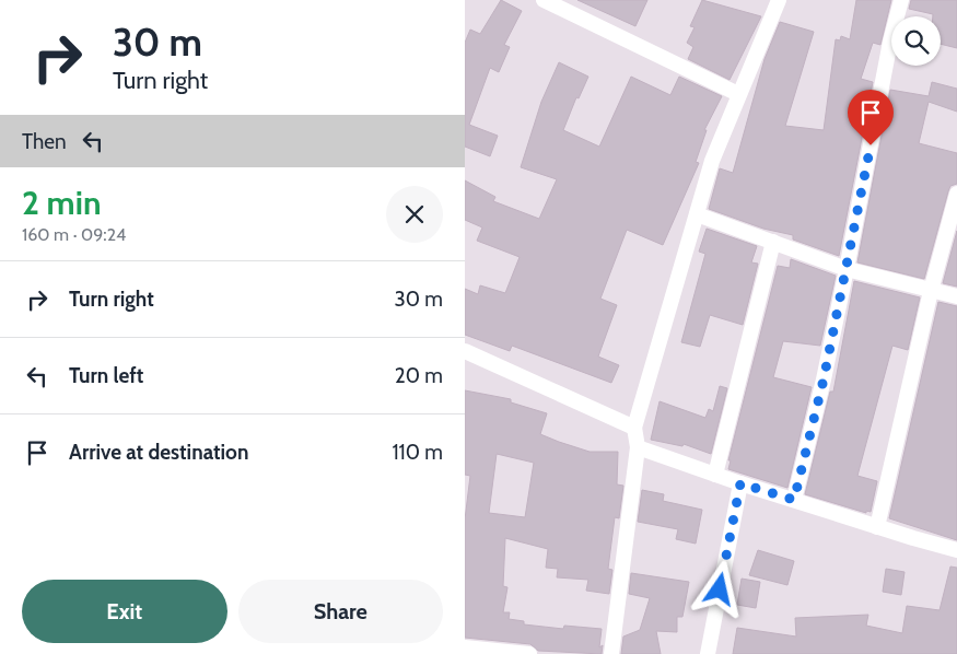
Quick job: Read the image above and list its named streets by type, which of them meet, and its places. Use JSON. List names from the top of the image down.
{
  "page": {
    "turn": ["30 m", "Turn right"],
    "then": "Then",
    "heading": ["2 min", "160 m · 09:24"],
    "list": [
      {
        "name": "Turn right",
        "value": "30 m"
      },
      {
        "name": "Turn left",
        "value": "20 m"
      },
      {
        "name": "Arrive at destination",
        "value": "110 m"
      }
    ],
    "buttons": ["Exit", "Share"]
  }
}
